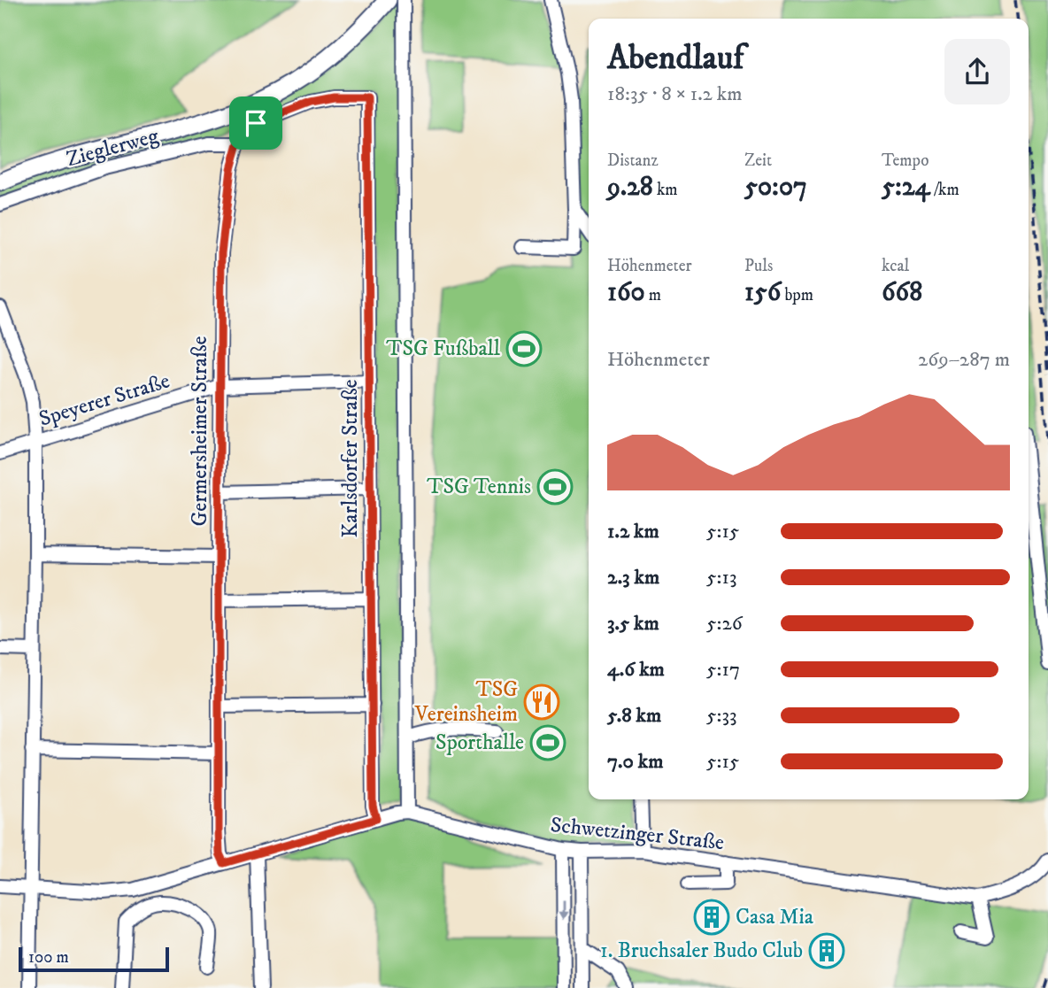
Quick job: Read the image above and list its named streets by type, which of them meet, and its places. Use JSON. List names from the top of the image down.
{
  "streets": {
    "street": [
      "Zieglerweg",
      "Speyerer Straße",
      "Germersheimer Straße",
      "Karlsdorfer Straße",
      "Schwetzinger Straße"
    ]
  },
  "crossings": [
    ["Zieglerweg", "Germersheimer Straße"],
    ["Speyerer Straße", "Germersheimer Straße"],
    ["Speyerer Straße", "Karlsdorfer Straße"],
    ["Germersheimer Straße", "Karlsdorfer Straße"],
    ["Germersheimer Straße", "Schwetzinger Straße"],
    ["Karlsdorfer Straße", "Schwetzinger Straße"]
  ],
  "places": {
    "sports": ["TSG Fußball", "TSG Tennis", "Sporthalle"],
    "restaurant": ["TSG Vereinsheim"],
    "building": ["Casa Mia", "1. Bruchsaler Budo Club"]
  },
  "scale_bar": "100 m",
  "page": {
    "heading": ["Abendlauf", "18:35 · 8 × 1.2 km"],
    "stats": [
      ["Distanz", "9.28 km"],
      ["Zeit", "50:07"],
      ["Tempo", "5:24 /km"],
      ["Höhenmeter", "160 m"],
      ["Puls", "156 bpm"],
      ["kcal", "668"]
    ],
    "chart": ["Höhenmeter", "269–287 m"],
    "list": [
      {
        "name": "1.2 km",
        "note": "5:15"
      },
      {
        "name": "2.3 km",
        "note": "5:13"
      },
      {
        "name": "3.5 km",
        "note": "5:26"
      },
      {
        "name": "4.6 km",
        "note": "5:17"
      },
      {
        "name": "5.8 km",
        "note": "5:33"
      },
      {
        "name": "7.0 km",
        "note": "5:15"
      }
    ],
    "scale": "100 m"
  }
}
